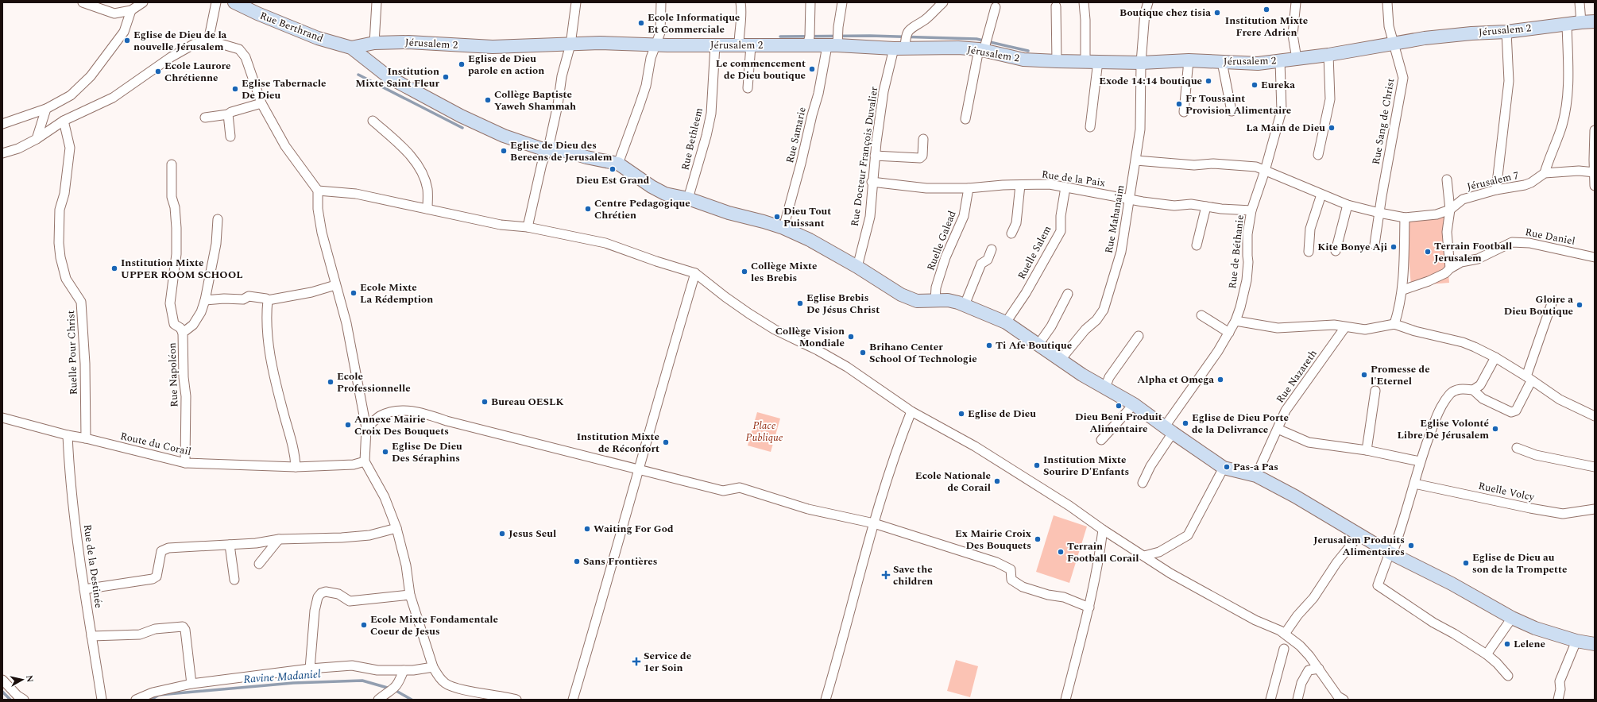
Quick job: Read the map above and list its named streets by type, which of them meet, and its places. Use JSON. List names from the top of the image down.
{
  "streets": {
    "street": [
      "Rue Berthrand",
      "Jérusalem 2",
      "Rue Sang de Christ",
      "Rue Samarie",
      "Rue Bethleem",
      "Rue Docteur François Duvalier",
      "Rue de la Paix",
      "Jérusalem 7",
      "Rue Mahanaim",
      "Rue Daniel",
      "Ruelle Galead",
      "Rue de Béthanie",
      "Ruelle Salem",
      "Ruelle Pour Christ",
      "Rue Napoléon",
      "Rue Nazareth",
      "Route du Corail",
      "Ruelle Volcy",
      "Rue de la Destinée"
    ]
  },
  "crossings": [
    ["Rue Berthrand", "Jérusalem 2"],
    ["Jérusalem 2", "Rue Sang de Christ"],
    ["Jérusalem 2", "Rue Samarie"],
    ["Jérusalem 2", "Rue Bethleem"],
    ["Jérusalem 2", "Rue Docteur François Duvalier"],
    ["Jérusalem 2", "Rue Mahanaim"],
    ["Jérusalem 2", "Rue de Béthanie"],
    ["Rue Sang de Christ", "Jérusalem 7"],
    ["Rue Docteur François Duvalier", "Rue de la Paix"],
    ["Rue de la Paix", "Rue Mahanaim"],
    ["Rue de la Paix", "Ruelle Galead"],
    ["Rue de la Paix", "Rue de Béthanie"],
    ["Rue de la Paix", "Ruelle Salem"],
    ["Jérusalem 7", "Rue Mahanaim"],
    ["Jérusalem 7", "Rue de Béthanie"],
    ["Ruelle Pour Christ", "Route du Corail"],
    ["Rue Napoléon", "Route du Corail"],
    ["Route du Corail", "Rue de la Destinée"]
  ],
  "water": ["Ravine Madaniel"],
  "parks": ["Place Publique"],
  "places": {
    "other": [
      "Institution Mixte Frere Adrien",
      "Boutique chez tisia",
      "Ecole Informatique Et Commerciale",
      "Eglise de Dieu de la nouvelle Jérusalem",
      "Eglise de Dieu parole en action",
      "Le commencement de Dieu boutique",
      "Ecole Laurore Chrétienne",
      "Institution Mixte Saint Fleur",
      "Exode 14:14 boutique",
      "Eureka",
      "Eglise Tabernacle De Dieu",
      "Collège Baptiste Yaweh Shammah",
      "Fr Toussaint Provision Alimentaire",
      "La Main de Dieu",
      "Eglise de Dieu des Bereens de Jerusalem",
      "Dieu Est Grand",
      "Centre Pedagogique Chrétien",
      "Dieu Tout Puissant",
      "Kite Bonye Aji",
      "Terrain Football Jerusalem",
      "Institution Mixte UPPER ROOM SCHOOL",
      "Collège Mixte les Brebis",
      "Ecole Mixte La Rédemption",
      "Eglise Brebis De Jésus Christ",
      "Gloire a Dieu Boutique",
      "Collège Vision Mondiale",
      "Ti Afe Boutique",
      "Brihano Center School Of Technologie",
      "Promesse de l'Eternel",
      "Alpha et Omega",
      "Ecole Professionnelle",
      "Bureau OESLK",
      "Dieu Beni Produit Alimentaire",
      "Eglise de Dieu",
      "Eglise de Dieu Porte de la Delivrance",
      "Annexe Mairie Croix Des Bouquets",
      "Eglise Volonté Libre De Jérusalem",
      "Institution Mixte de Réconfort",
      "Eglise De Dieu Des Séraphins",
      "Institution Mixte Sourire D'Enfants",
      "Pas-a Pas",
      "Ecole Nationale de Corail",
      "Waiting For God",
      "Jesus Seul",
      "Ex Mairie Croix Des Bouquets",
      "Jerusalem Produits Alimentaires",
      "Terrain Football Corail",
      "Sans Frontières",
      "Eglise de Dieu au son de la Trompette",
      "Ecole Mixte Fondamentale Coeur de Jesus",
      "Lelene"
    ],
    "health": ["Save the children", "Service de 1er Soin"]
  },
  "north": "right"
}
